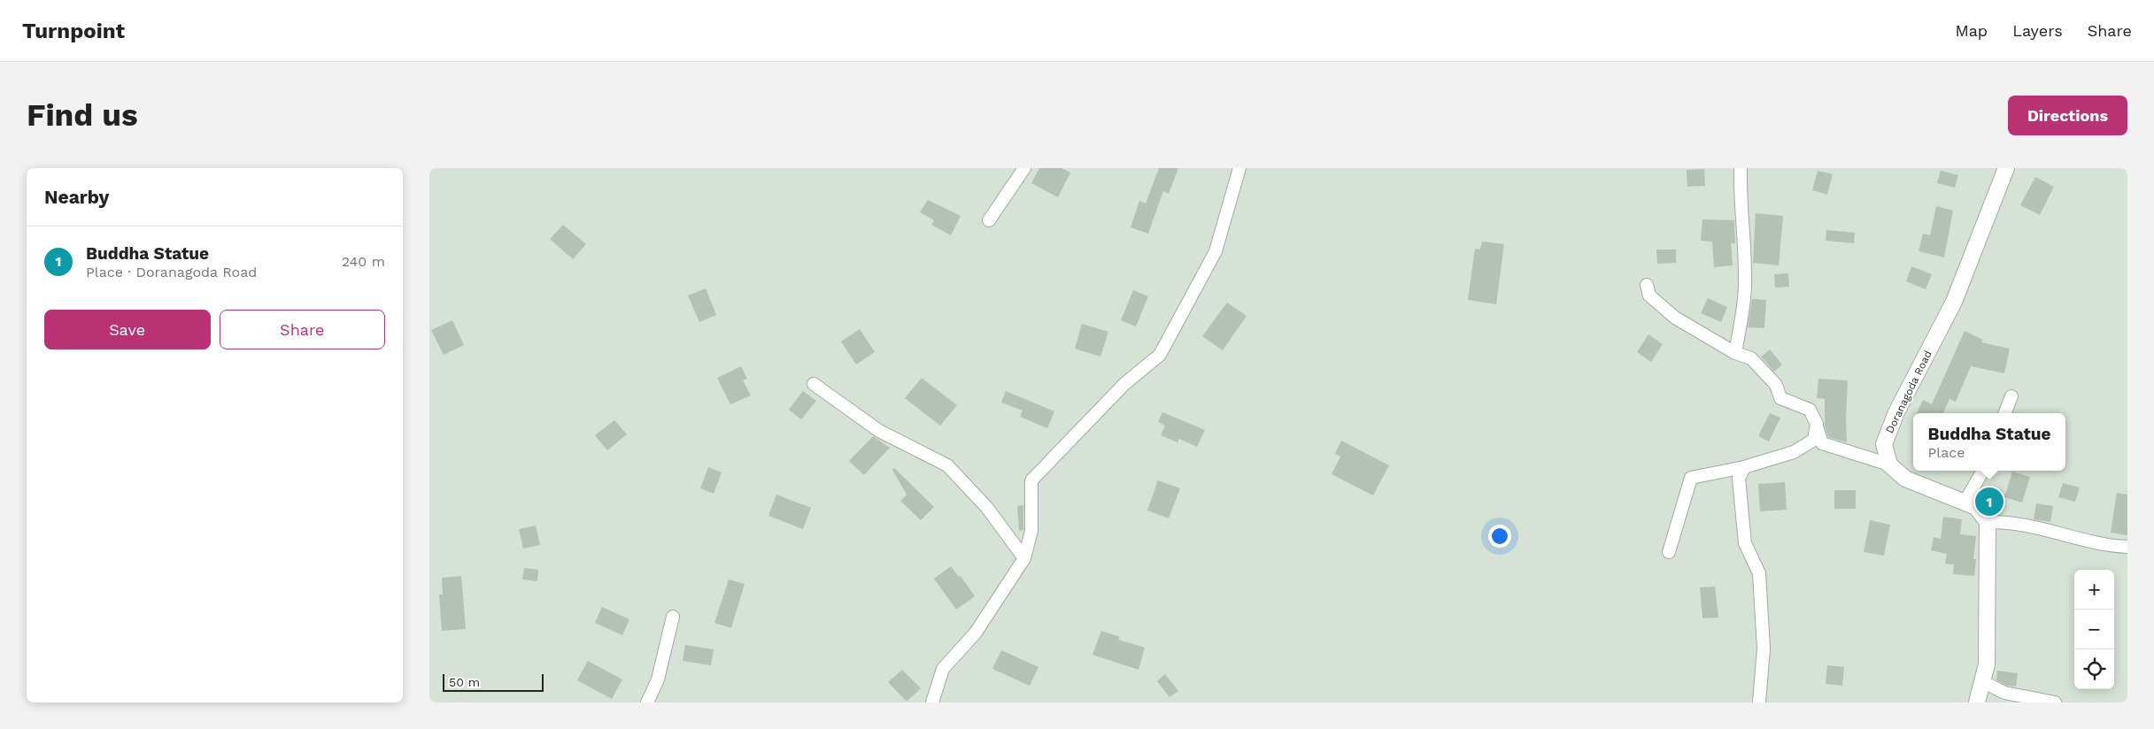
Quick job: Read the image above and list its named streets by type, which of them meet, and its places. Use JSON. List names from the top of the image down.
{
  "streets": {
    "street": ["Doranagoda Road"]
  },
  "scale_bar": "50 m",
  "page": {
    "header": "Turnpoint",
    "nav": ["Map", "Layers", "Share"],
    "buttons": [
      "Directions",
      ["Save", "Share"]
    ],
    "title": "Find us",
    "heading": "Nearby",
    "list": [
      {
        "mark": "1",
        "name": "Buddha Statue",
        "note": "Place · Doranagoda Road",
        "value": "240 m"
      }
    ],
    "popup": ["Buddha Statue", "Place"],
    "pins": "1",
    "map_buttons": ["+", "−"],
    "scale": "50 m"
  }
}
